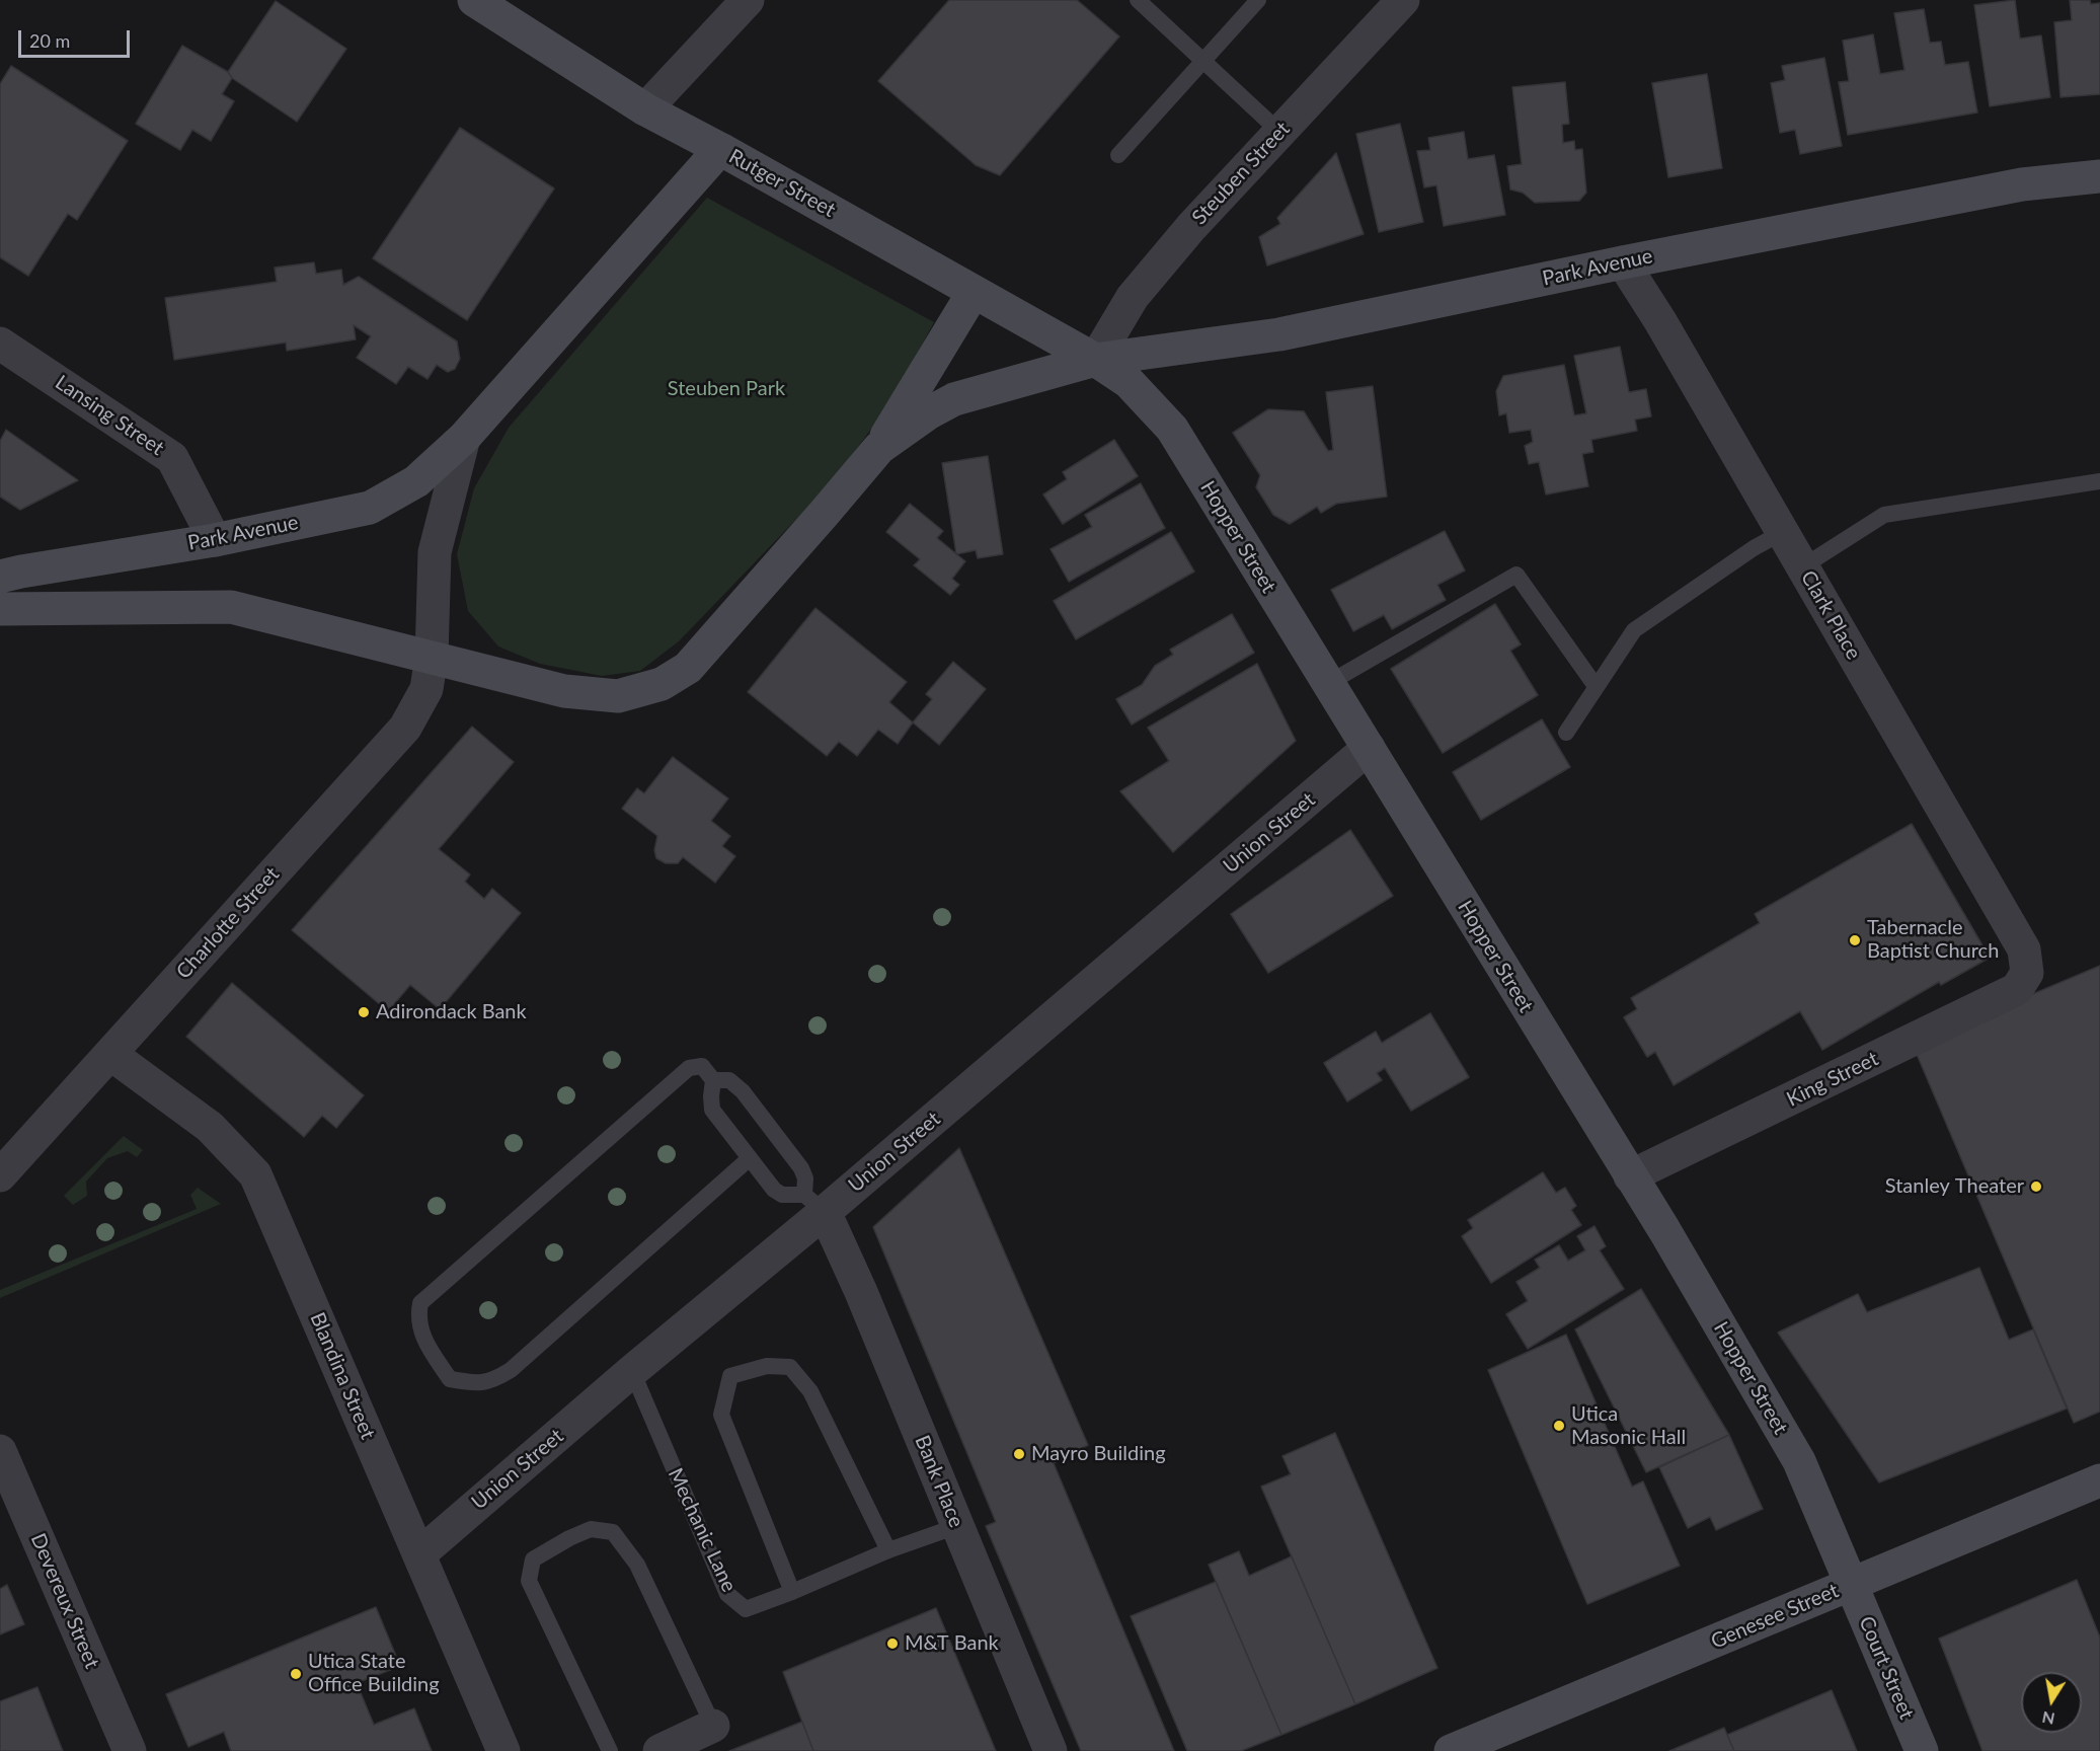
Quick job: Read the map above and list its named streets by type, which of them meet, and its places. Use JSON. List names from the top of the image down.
{
  "streets": {
    "street": [
      "Steuben Street",
      "Rutger Street",
      "Park Avenue",
      "Lansing Street",
      "Hopper Street",
      "Clark Place",
      "Union Street",
      "Charlotte Street",
      "King Street",
      "Blandina Street",
      "Bank Place",
      "Devereux Street",
      "Genesee Street",
      "Court Street"
    ],
    "lane": ["Mechanic Lane"]
  },
  "crossings": [
    ["Steuben Street", "Rutger Street"],
    ["Steuben Street", "Park Avenue"],
    ["Steuben Street", "Hopper Street"],
    ["Rutger Street", "Park Avenue"],
    ["Rutger Street", "Hopper Street"],
    ["Park Avenue", "Lansing Street"],
    ["Park Avenue", "Hopper Street"],
    ["Park Avenue", "Clark Place"],
    ["Hopper Street", "Union Street"],
    ["Hopper Street", "King Street"],
    ["Hopper Street", "Genesee Street"],
    ["Hopper Street", "Court Street"],
    ["Clark Place", "King Street"],
    ["Union Street", "Blandina Street"],
    ["Union Street", "Bank Place"],
    ["Union Street", "Mechanic Lane"],
    ["Charlotte Street", "Blandina Street"],
    ["Bank Place", "Mechanic Lane"],
    ["Genesee Street", "Court Street"]
  ],
  "parks": ["Steuben Park"],
  "places": [
    "Tabernacle Baptist Church",
    "Adirondack Bank",
    "Stanley Theater",
    "Utica Masonic Hall",
    "Mayro Building",
    "M&T Bank",
    "Utica State Office Building"
  ],
  "scale_bar": "20 m",
  "north": "bottom"
}
